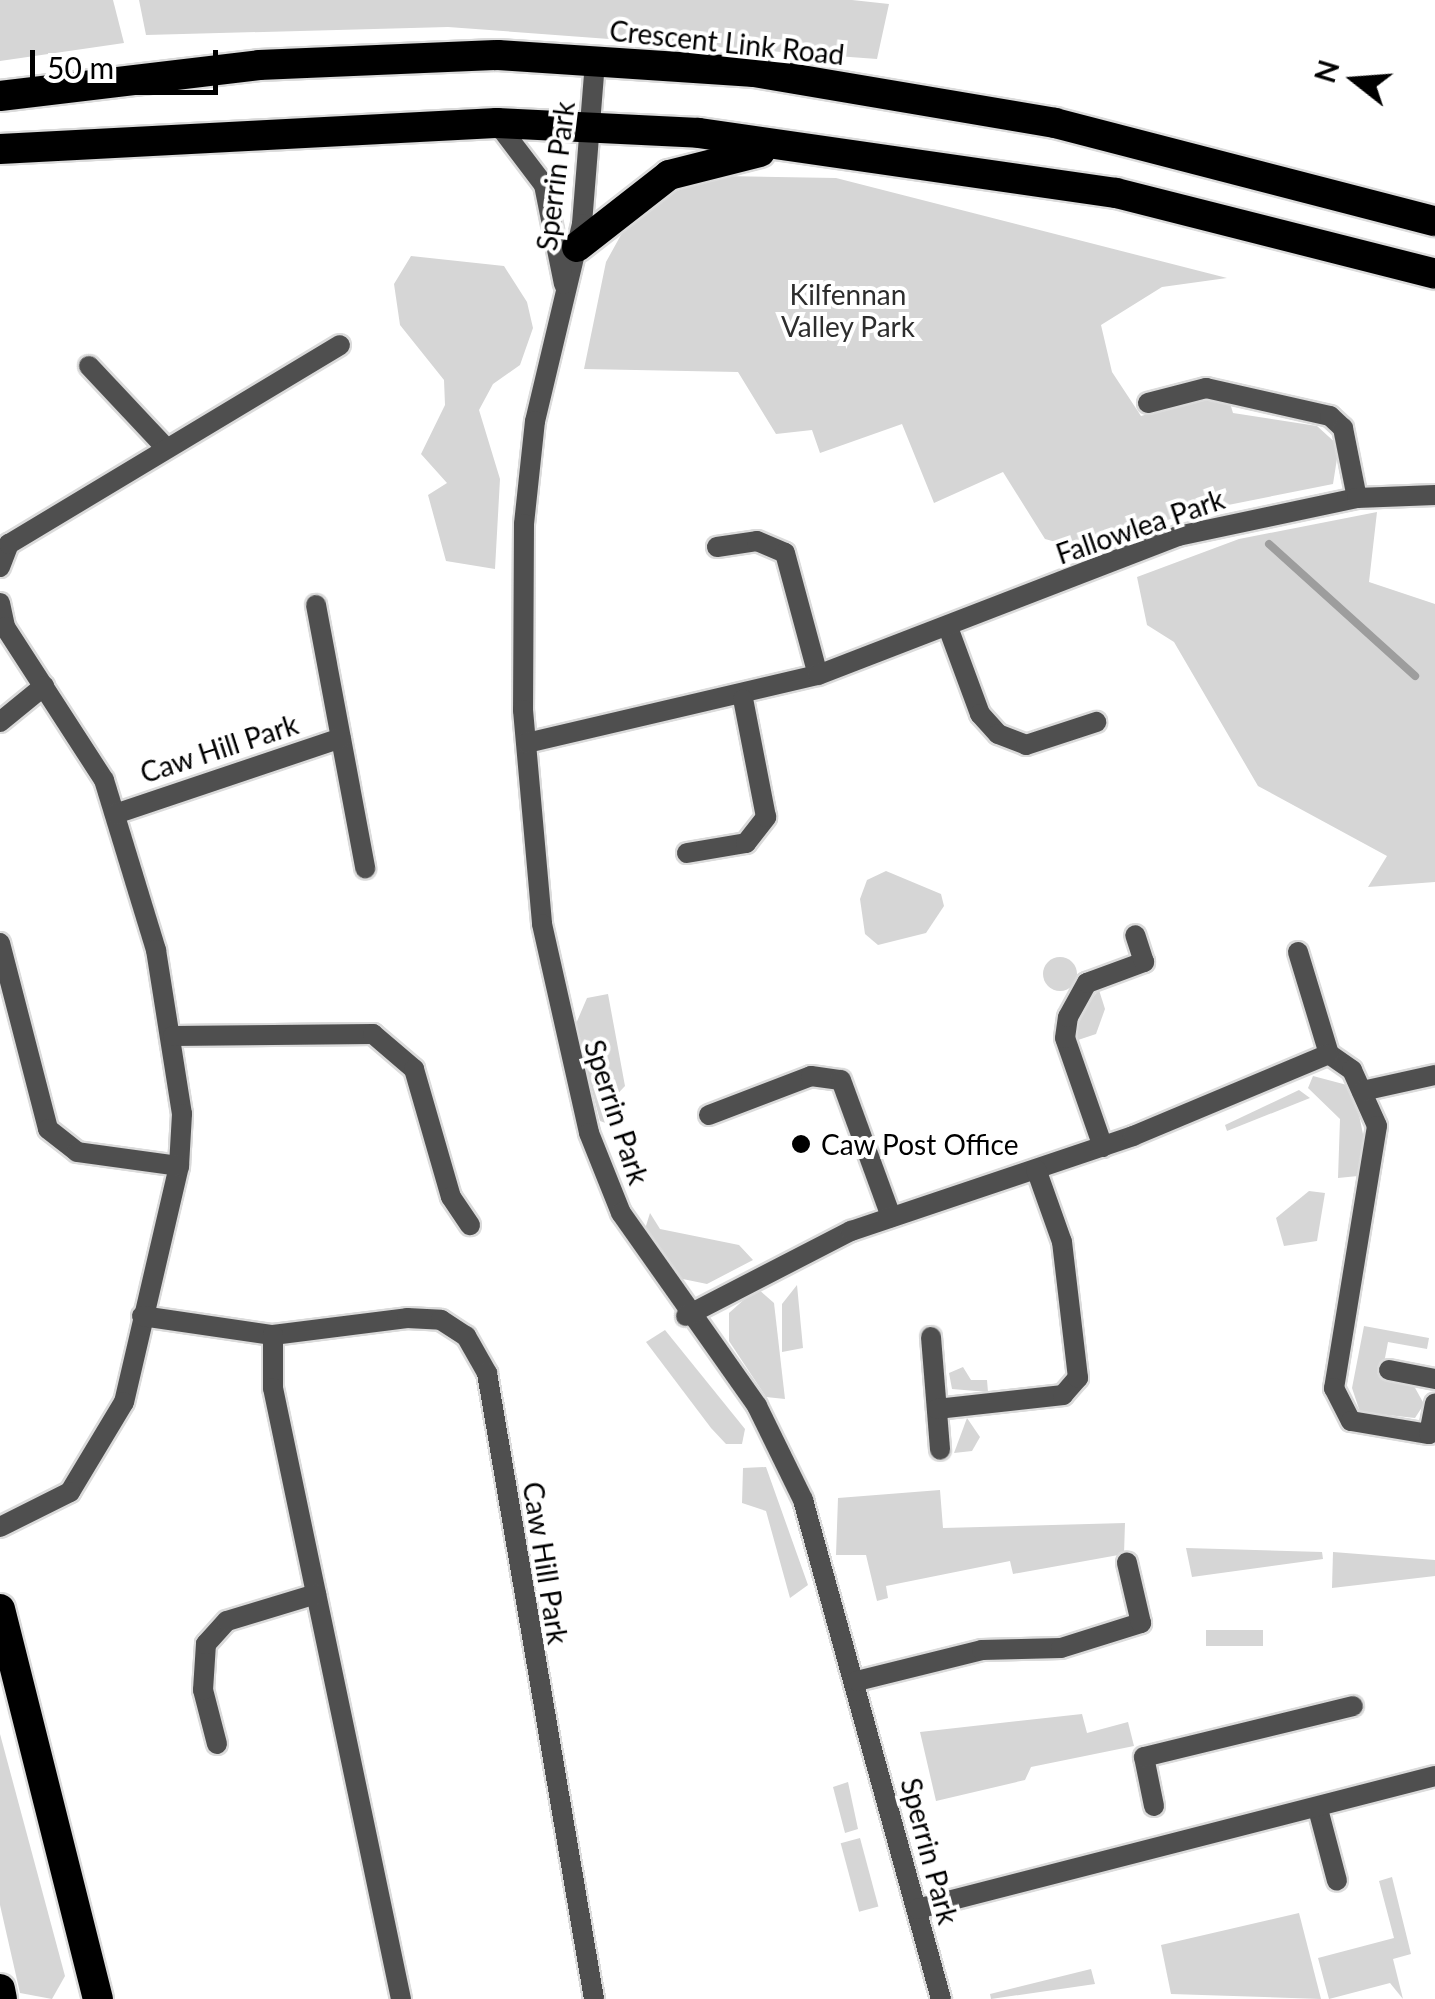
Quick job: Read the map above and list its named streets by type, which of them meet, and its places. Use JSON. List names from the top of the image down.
{
  "streets": {
    "highway": ["Crescent Link Road"],
    "street": ["Sperrin Park", "Fallowlea Park", "Caw Hill Park"]
  },
  "crossings": [
    ["Crescent Link Road", "Sperrin Park"],
    ["Sperrin Park", "Fallowlea Park"]
  ],
  "parks": ["Kilfennan Valley Park"],
  "places": ["Caw Post Office"],
  "scale_bar": "50 m",
  "north": "left"
}
